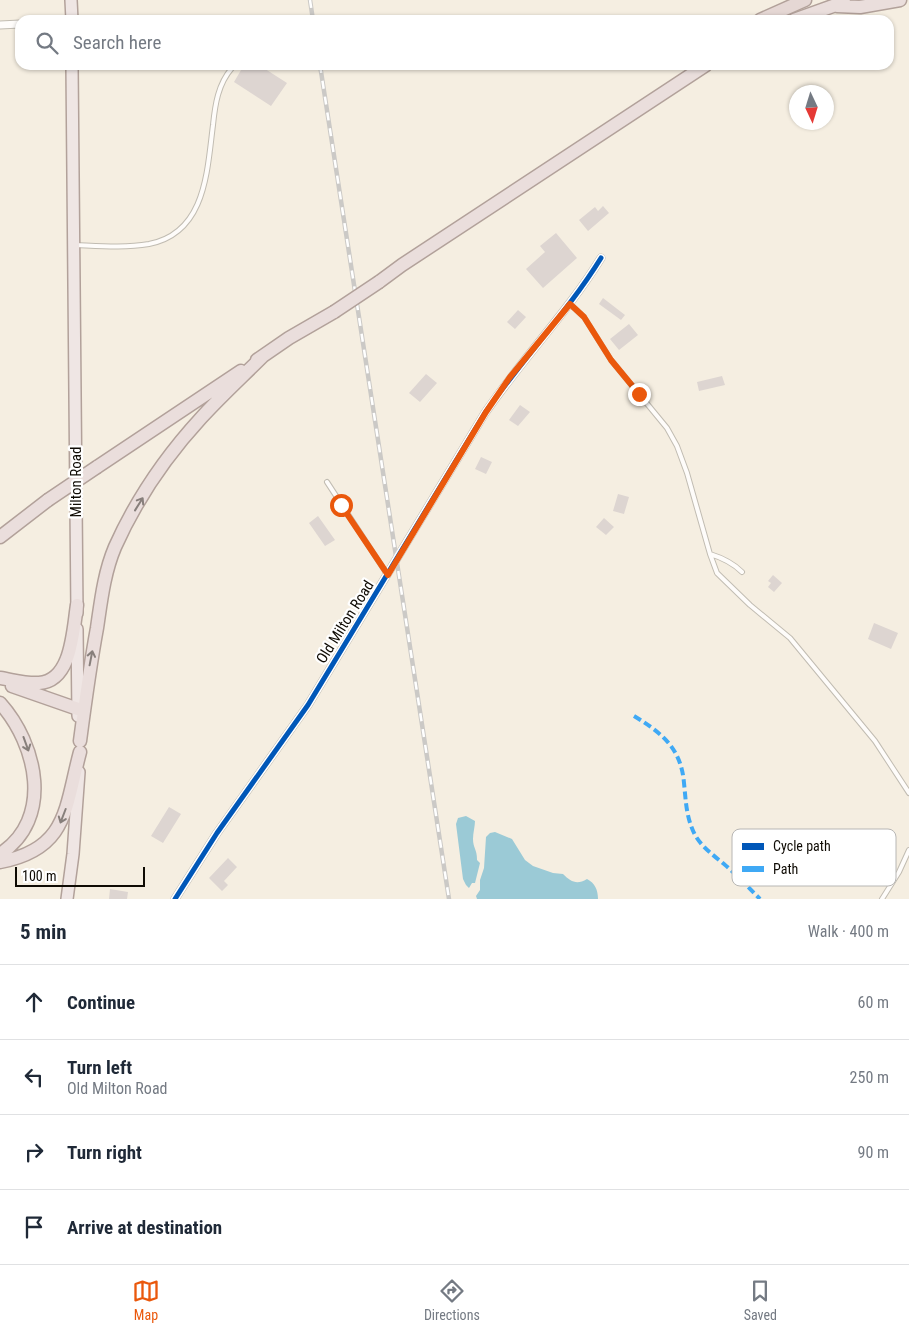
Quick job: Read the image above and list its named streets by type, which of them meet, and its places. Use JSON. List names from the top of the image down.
{
  "streets": {
    "main road": ["Milton Road"],
    "street": ["Old Milton Road"]
  },
  "legend": ["Cycle path", "Path"],
  "scale_bar": "100 m",
  "north": "bottom",
  "page": {
    "search": "Search here",
    "scale": "100 m",
    "heading": ["5 min", "Walk · 400 m"],
    "list": [
      ["Continue", "60 m"],
      ["Turn left", "Old Milton Road", "250 m"],
      ["Turn right", "90 m"],
      "Arrive at destination"
    ],
    "nav": ["Map", "Directions", "Saved"]
  }
}
